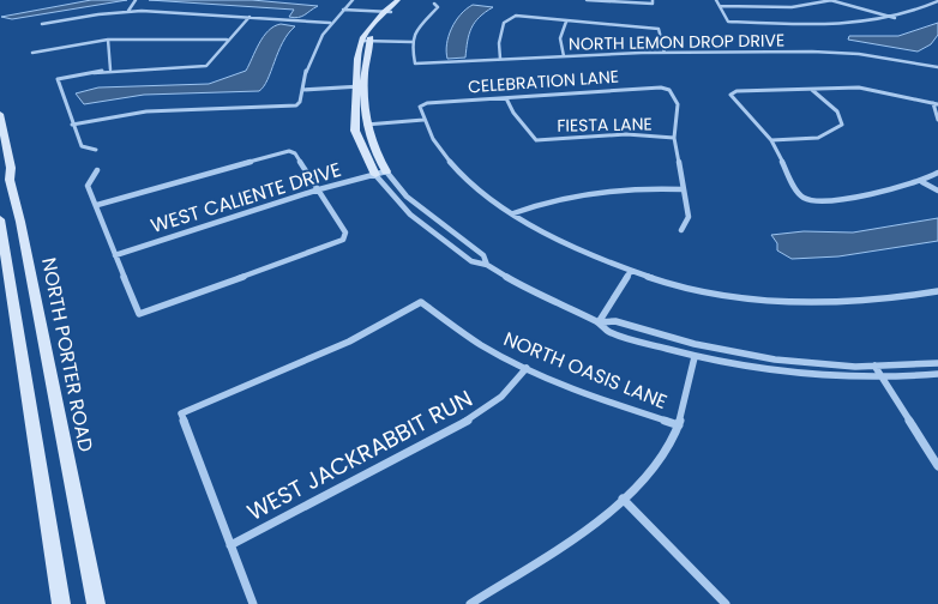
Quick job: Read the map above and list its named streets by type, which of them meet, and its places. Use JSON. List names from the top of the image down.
{
  "streets": {
    "street": [
      "NORTH LEMON DROP DRIVE",
      "CELEBRATION LANE",
      "FIESTA LANE",
      "WEST CALIENTE DRIVE",
      "NORTH PORTER ROAD",
      "NORTH OASIS LANE",
      "WEST JACKRABBIT RUN"
    ]
  },
  "crossings": [
    ["CELEBRATION LANE", "FIESTA LANE"],
    ["NORTH OASIS LANE", "WEST JACKRABBIT RUN"]
  ]
}
